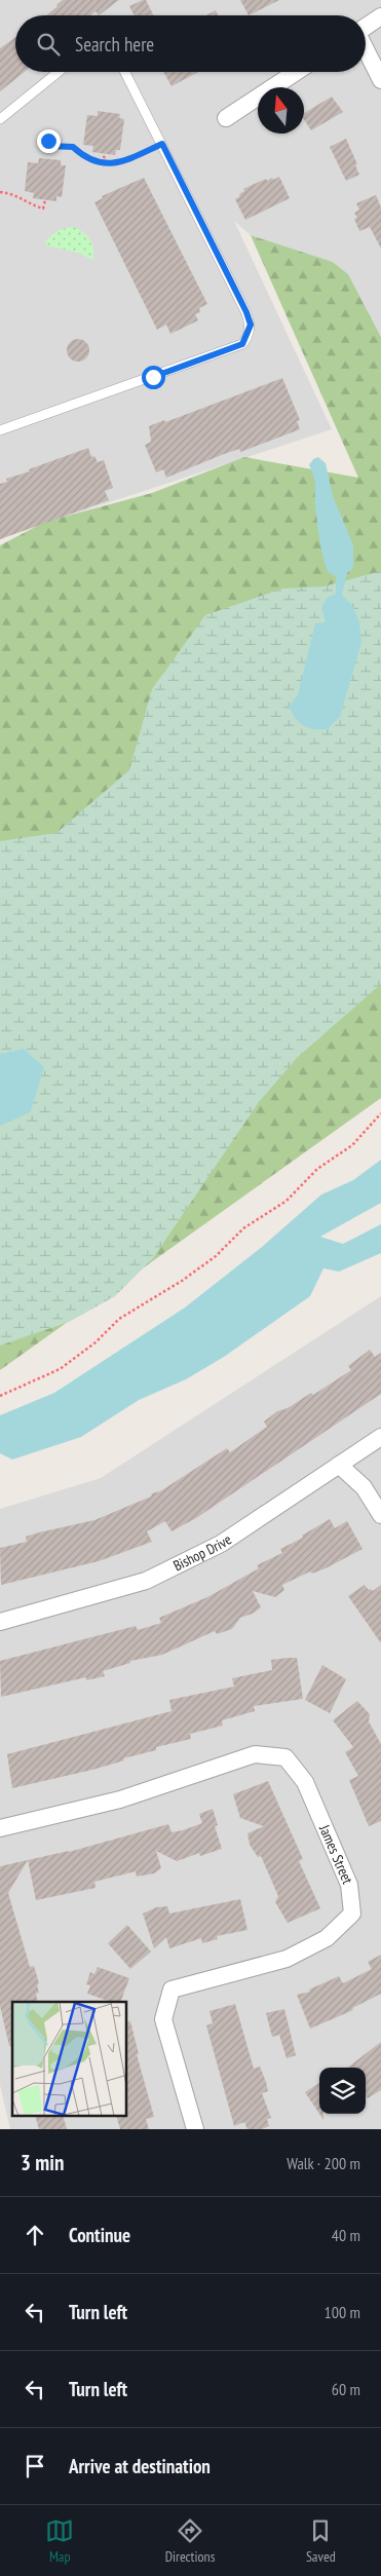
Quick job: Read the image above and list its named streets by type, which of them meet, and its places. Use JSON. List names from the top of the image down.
{
  "streets": {
    "street": ["Bishop Drive", "James Street"]
  },
  "north": "top",
  "page": {
    "search": "Search here",
    "heading": ["3 min", "Walk · 200 m"],
    "list": [
      ["Continue", "40 m"],
      ["Turn left", "100 m"],
      ["Turn left", "60 m"],
      "Arrive at destination"
    ],
    "nav": ["Map", "Directions", "Saved"]
  }
}
